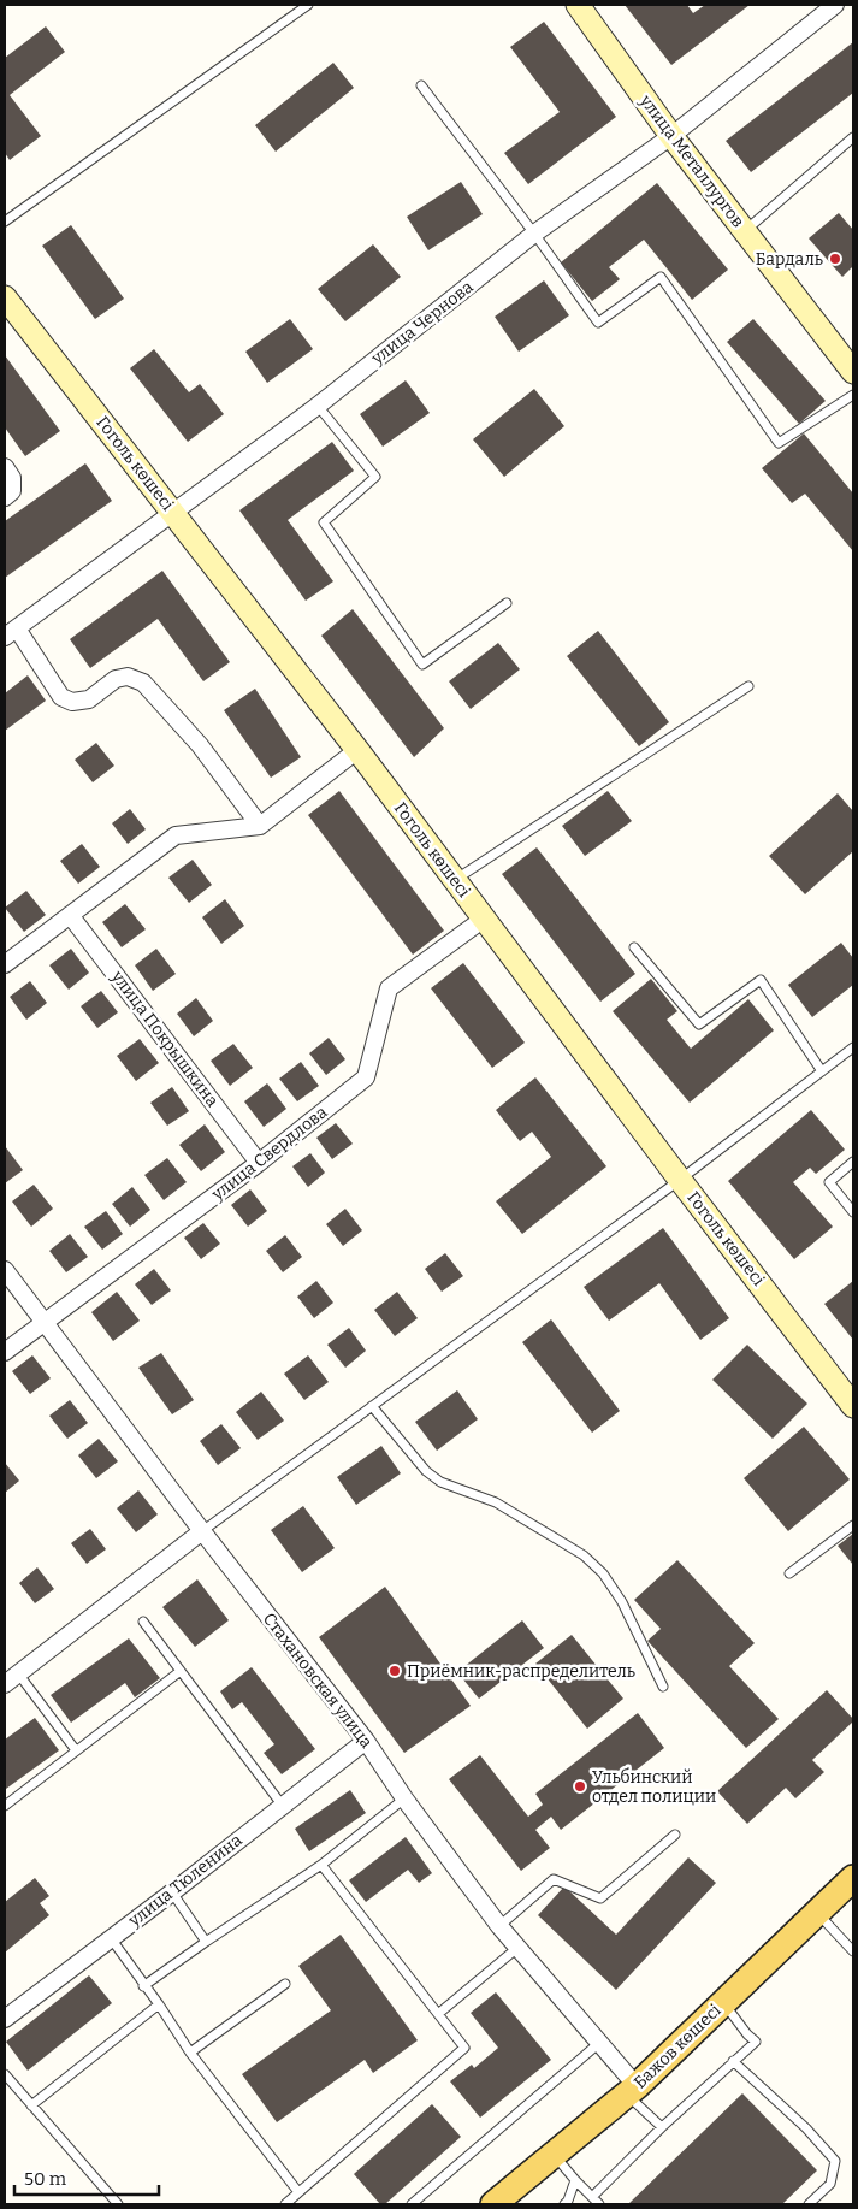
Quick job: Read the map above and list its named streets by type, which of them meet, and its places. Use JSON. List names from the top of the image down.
{
  "streets": {
    "main road": ["улица Металлургов", "Гоголь көшесі", "Бажов көшесі"],
    "street": [
      "улица Чернова",
      "улица Покрышкина",
      "улица Свердлова",
      "Стахановская улица",
      "улица Тюленина"
    ]
  },
  "crossings": [
    ["улица Металлургов", "улица Чернова"],
    ["улица Чернова", "Гоголь көшесі"],
    ["Гоголь көшесі", "улица Свердлова"],
    ["улица Покрышкина", "улица Свердлова"],
    ["улица Свердлова", "Стахановская улица"],
    ["Стахановская улица", "улица Тюленина"],
    ["Стахановская улица", "Бажов көшесі"]
  ],
  "places": ["Бардаль", "Приёмник-распределитель", "Ульбинский отдел полиции"],
  "scale_bar": "50 m"
}
